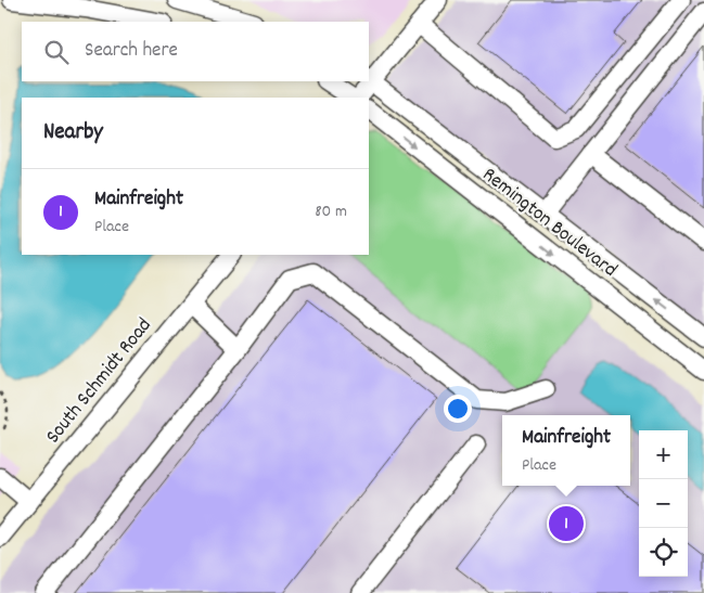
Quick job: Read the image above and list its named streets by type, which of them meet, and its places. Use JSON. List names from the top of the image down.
{
  "streets": {
    "street": ["Remington Boulevard", "South Schmidt Road"]
  },
  "page": {
    "search": "Search here",
    "heading": "Nearby",
    "list": [
      {
        "mark": "1",
        "name": "Mainfreight",
        "note": "Place",
        "value": "80 m"
      }
    ],
    "popup": ["Mainfreight", "Place"],
    "map_buttons": ["+", "−"],
    "pins": "1"
  }
}
